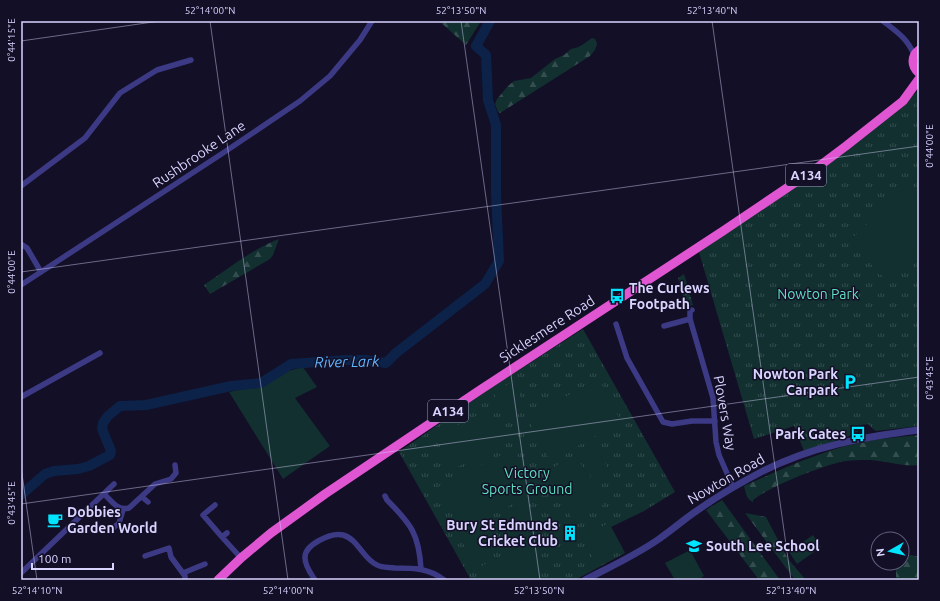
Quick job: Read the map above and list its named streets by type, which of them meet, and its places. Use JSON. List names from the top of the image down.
{
  "streets": {
    "highway": ["A134", "Sicklesmere Road"],
    "street": ["Rushbrooke Lane", "Plovers Way", "Nowton Road"]
  },
  "crossings": [
    ["Plovers Way", "Nowton Road"]
  ],
  "water": ["River Lark"],
  "parks": ["Nowton Park", "Victory Sports Ground"],
  "places": {
    "bus stop": ["The Curlews Footpath", "Park Gates"],
    "parking": ["Nowton Park Carpark"],
    "cafe": ["Dobbies Garden World"],
    "building": ["Bury St Edmunds Cricket Club"],
    "school or university": ["South Lee School"]
  },
  "scale_bar": "100 m",
  "north": "left",
  "coordinates": [
    "52°14'00\"N",
    "52°13'50\"N",
    "52°13'40\"N",
    "0°44'15\"E",
    "0°44'00\"E",
    "0°43'45\"E",
    "52°14'10\"N"
  ]
}
